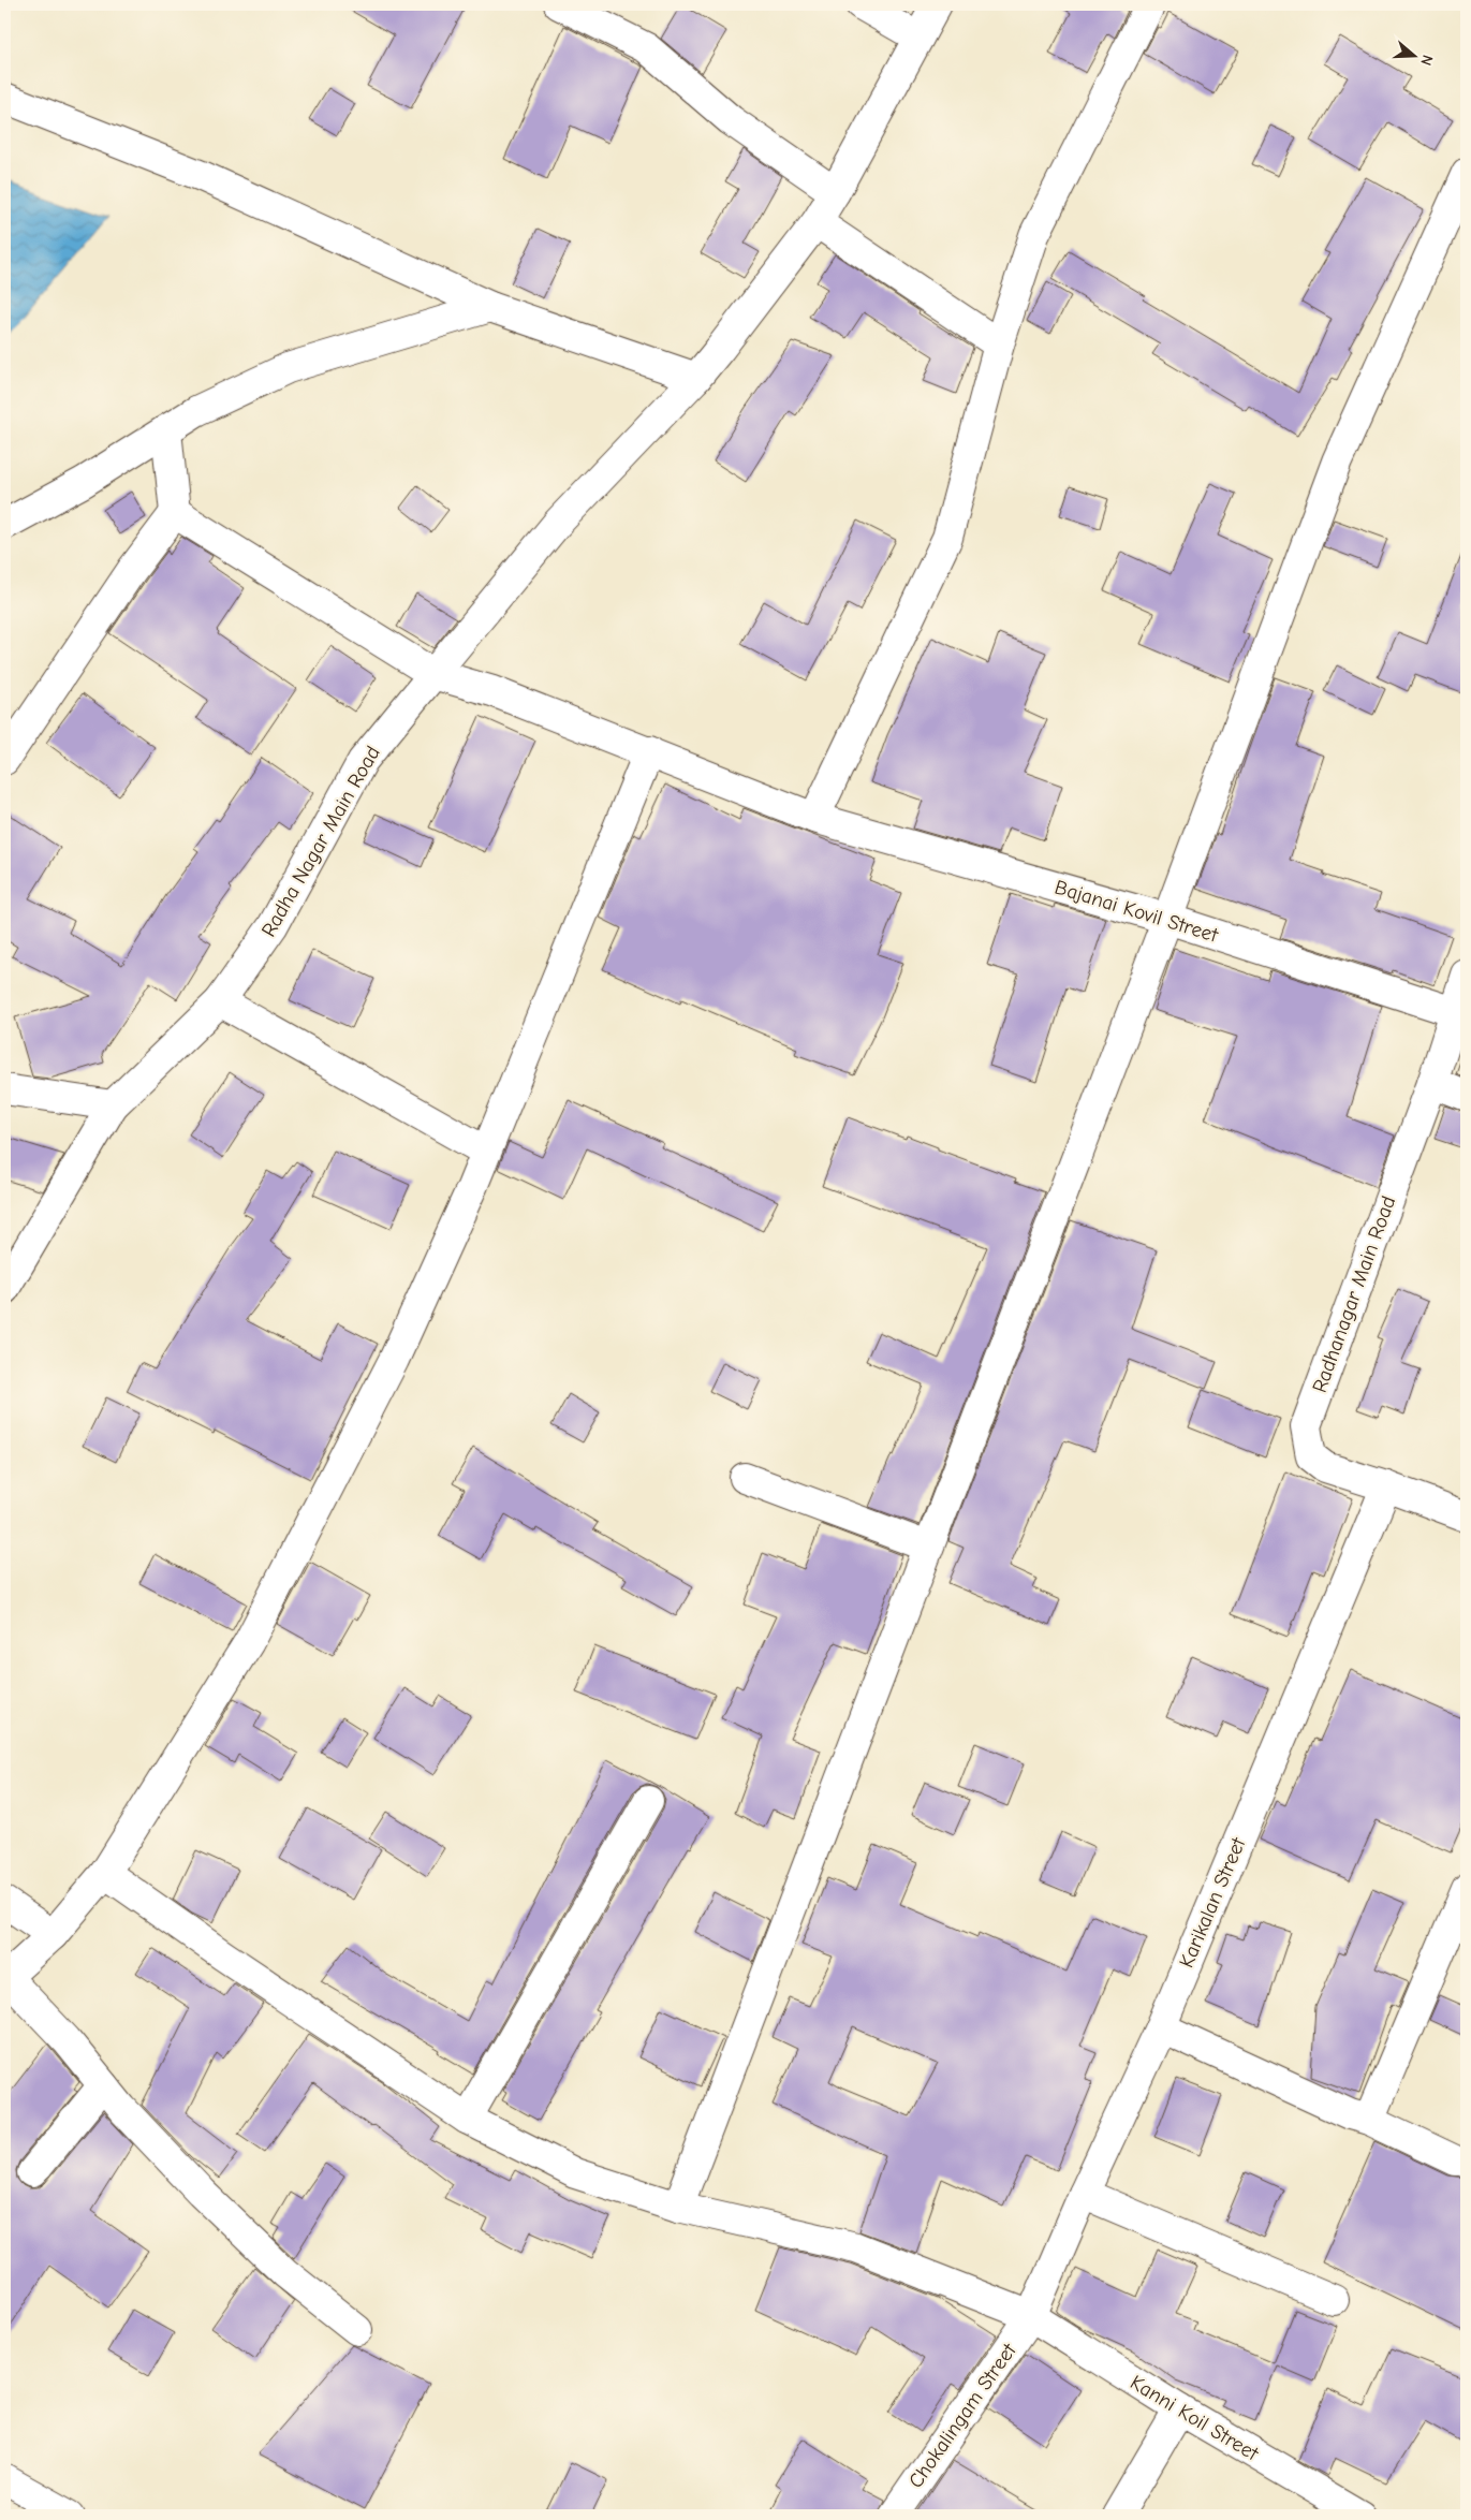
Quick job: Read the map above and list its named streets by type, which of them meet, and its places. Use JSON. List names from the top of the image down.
{
  "streets": {
    "street": [
      "Radha Nagar Main Road",
      "Bajanai Kovil Street",
      "Radhanagar Main Road",
      "Karikalan Street",
      "Chokalingam Street",
      "Kanni Koil Street"
    ]
  },
  "crossings": [
    ["Bajanai Kovil Street", "Radhanagar Main Road"],
    ["Radhanagar Main Road", "Karikalan Street"],
    ["Karikalan Street", "Chokalingam Street"],
    ["Karikalan Street", "Kanni Koil Street"],
    ["Chokalingam Street", "Kanni Koil Street"]
  ],
  "north": "right"
}
